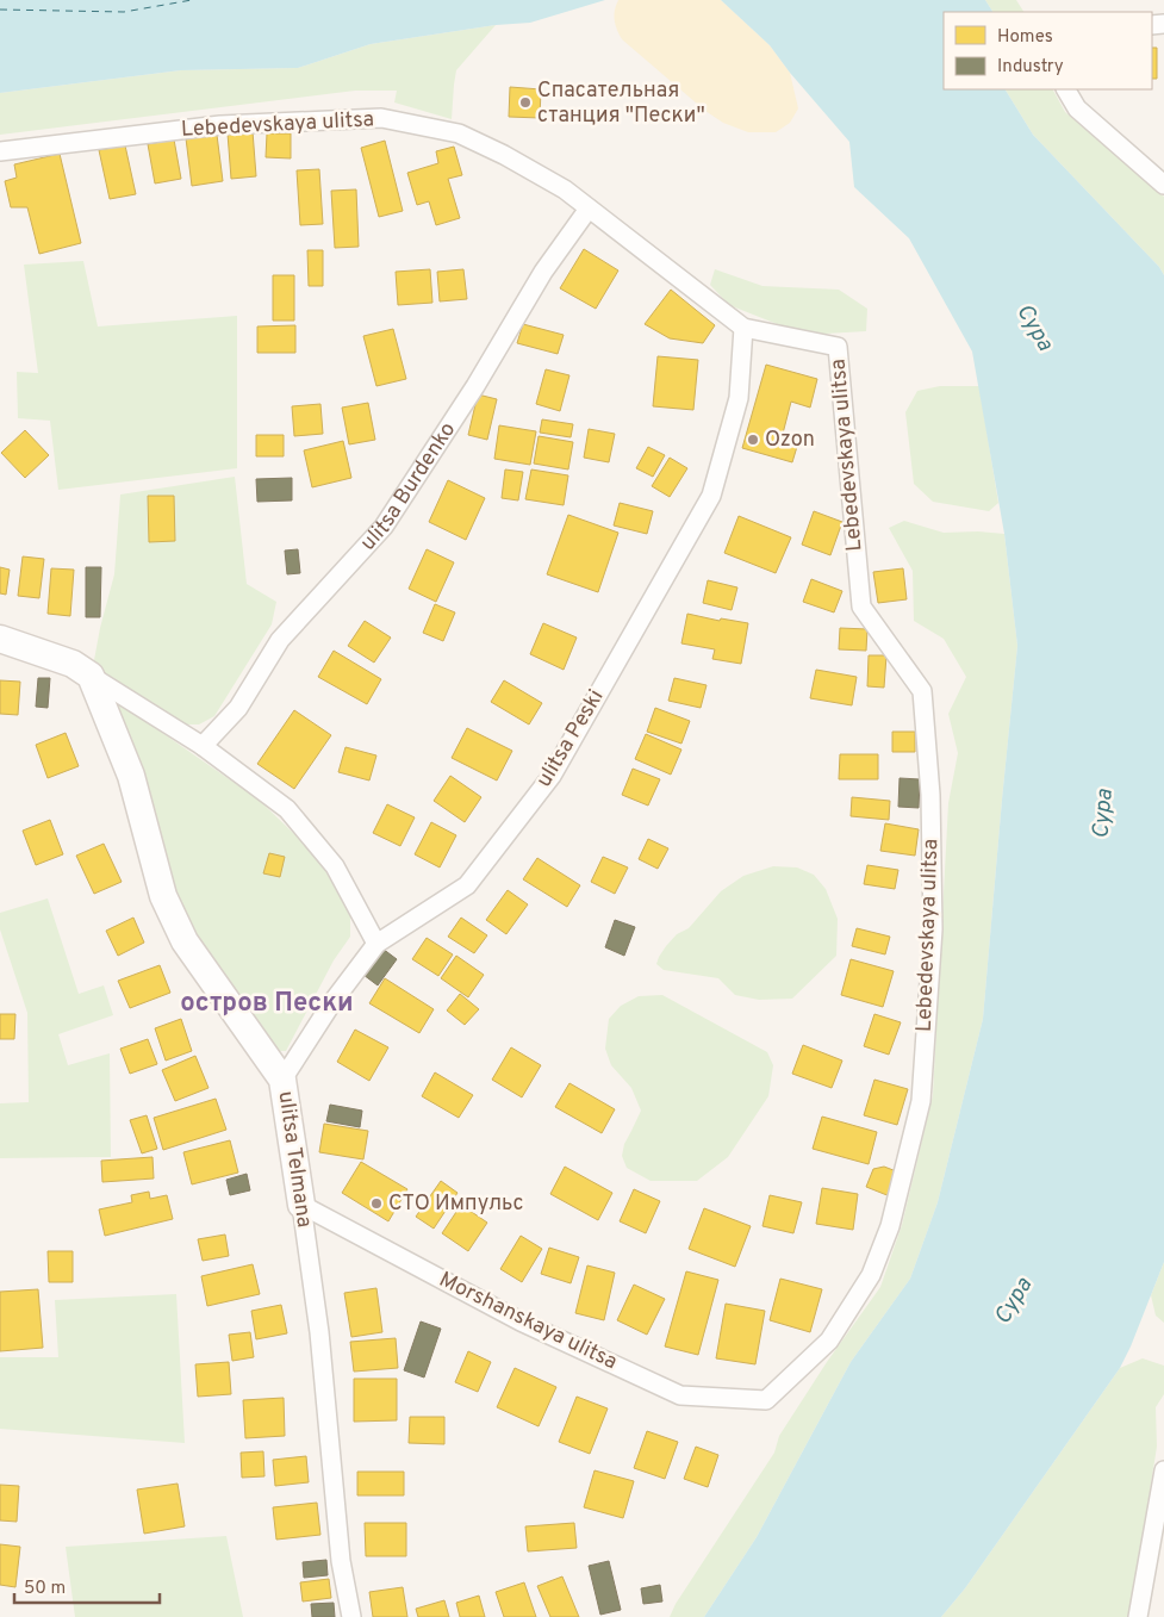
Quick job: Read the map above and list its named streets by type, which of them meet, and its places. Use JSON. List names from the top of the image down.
{
  "streets": {
    "street": [
      "Lebedevskaya ulitsa",
      "ulitsa Burdenko",
      "ulitsa Peski",
      "ulitsa Telmana",
      "Morshanskaya ulitsa"
    ]
  },
  "crossings": [
    ["Lebedevskaya ulitsa", "ulitsa Burdenko"],
    ["Lebedevskaya ulitsa", "ulitsa Peski"],
    ["Lebedevskaya ulitsa", "Morshanskaya ulitsa"],
    ["ulitsa Peski", "ulitsa Telmana"],
    ["ulitsa Telmana", "Morshanskaya ulitsa"]
  ],
  "districts": ["остров Пески"],
  "water": ["Сура"],
  "places": ["Спасательная станция \"Пески\"", "Ozon", "СТО Импульс"],
  "legend": ["Homes", "Industry"],
  "scale_bar": "50 m"
}
